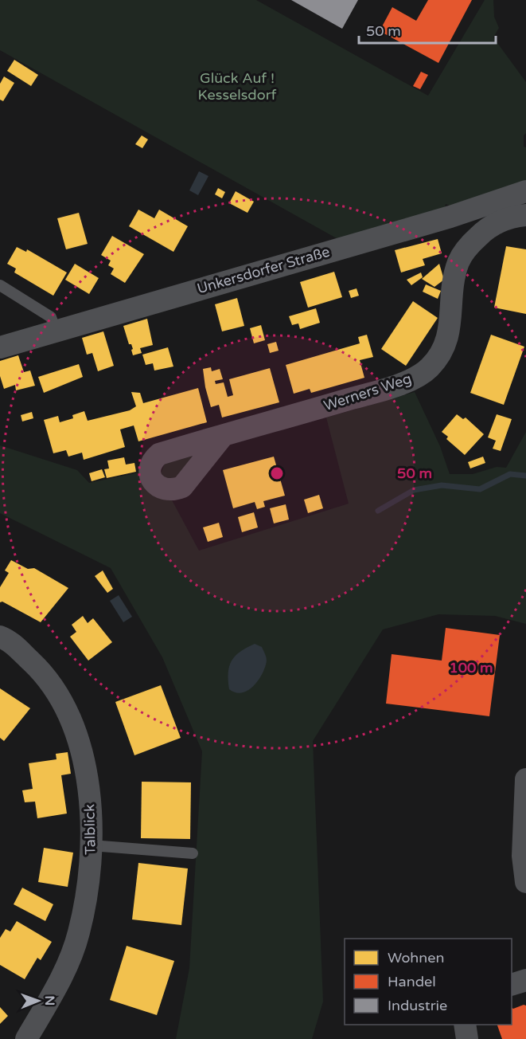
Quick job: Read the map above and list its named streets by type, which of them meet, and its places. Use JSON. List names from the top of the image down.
{
  "streets": {
    "street": ["Unkersdorfer Straße", "Werners Weg", "Talblick"]
  },
  "parks": ["Glück Auf ! Kesselsdorf"],
  "legend": ["Wohnen", "Handel", "Industrie"],
  "scale_bar": "50 m",
  "north": "right",
  "rings": ["50 m", "100 m"]
}
